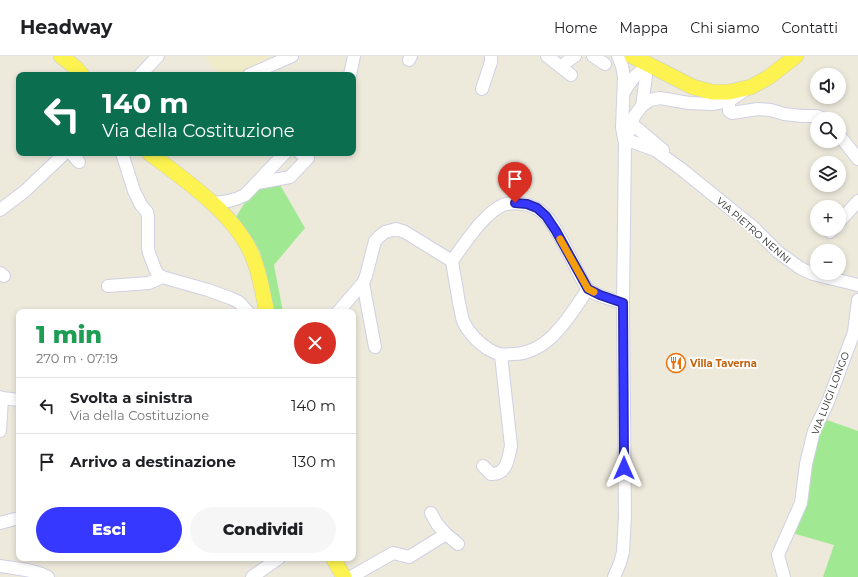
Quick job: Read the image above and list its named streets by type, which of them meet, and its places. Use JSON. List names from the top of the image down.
{
  "streets": {
    "street": ["VIA PIETRO NENNI", "VIA LUIGI LONGO"]
  },
  "places": {
    "restaurant": ["Villa Taverna"]
  },
  "page": {
    "header": "Headway",
    "nav": [
      "Home",
      "Mappa",
      "Chi siamo",
      "Contatti"
    ],
    "map_buttons": ["+", "−"],
    "turn": ["140 m", "Via della Costituzione"],
    "heading": ["1 min", "270 m · 07:19"],
    "list": [
      {
        "name": "Svolta a sinistra",
        "note": "Via della Costituzione",
        "value": "140 m"
      },
      {
        "name": "Arrivo a destinazione",
        "value": "130 m"
      }
    ],
    "buttons": ["Esci", "Condividi"]
  }
}
